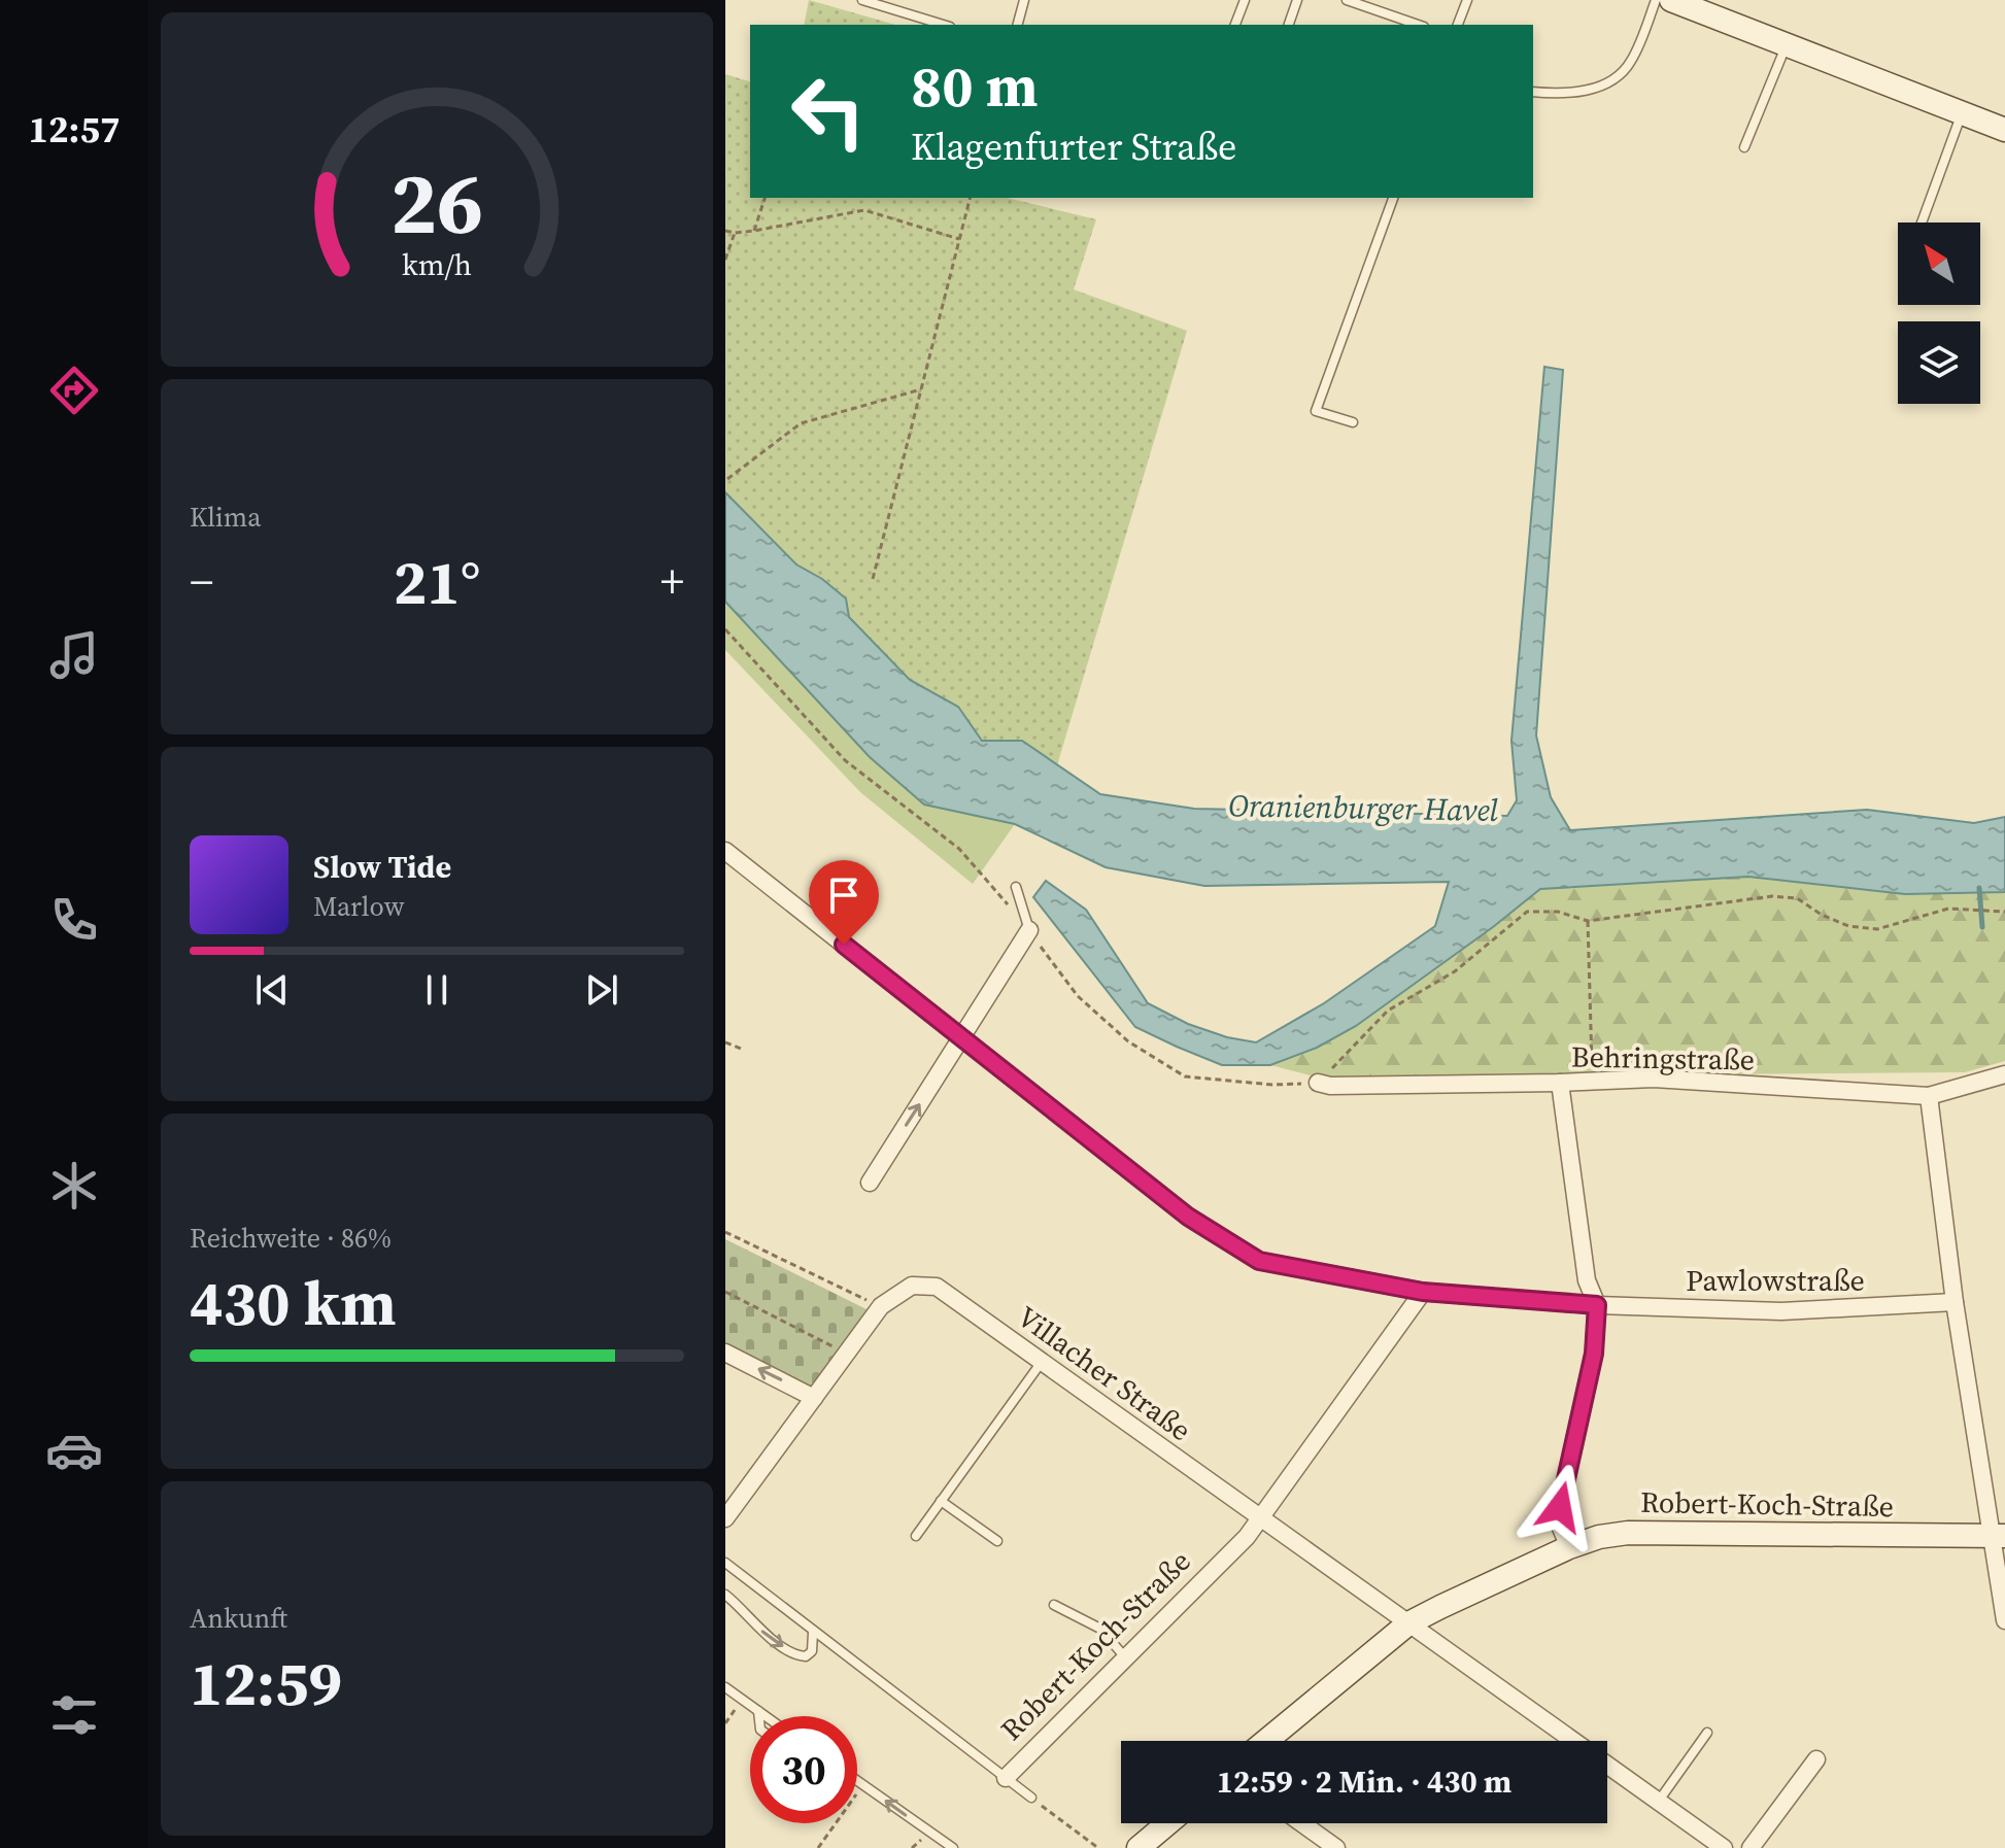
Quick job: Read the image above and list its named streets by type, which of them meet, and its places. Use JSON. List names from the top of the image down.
{
  "streets": {
    "street": [
      "Behringstraße",
      "Pawlowstraße",
      "Villacher Straße",
      "Robert-Koch-Straße"
    ]
  },
  "crossings": [
    ["Villacher Straße", "Robert-Koch-Straße"]
  ],
  "water": ["Oranienburger Havel"],
  "north": "top left",
  "page": {
    "tabs": "12:57",
    "turn": ["80 m", "Klagenfurter Straße"],
    "tile": [
      "Klima",
      ["Reichweite · 86%", "430 km"],
      ["Ankunft", "12:59"]
    ],
    "heat": ["−", "21°", "+"],
    "song": ["Slow Tide", "Marlow"],
    "limit": "30",
    "trip": "12:59 · 2 Min. · 430 m",
    "gauge": ["26", "km/h"]
  }
}
